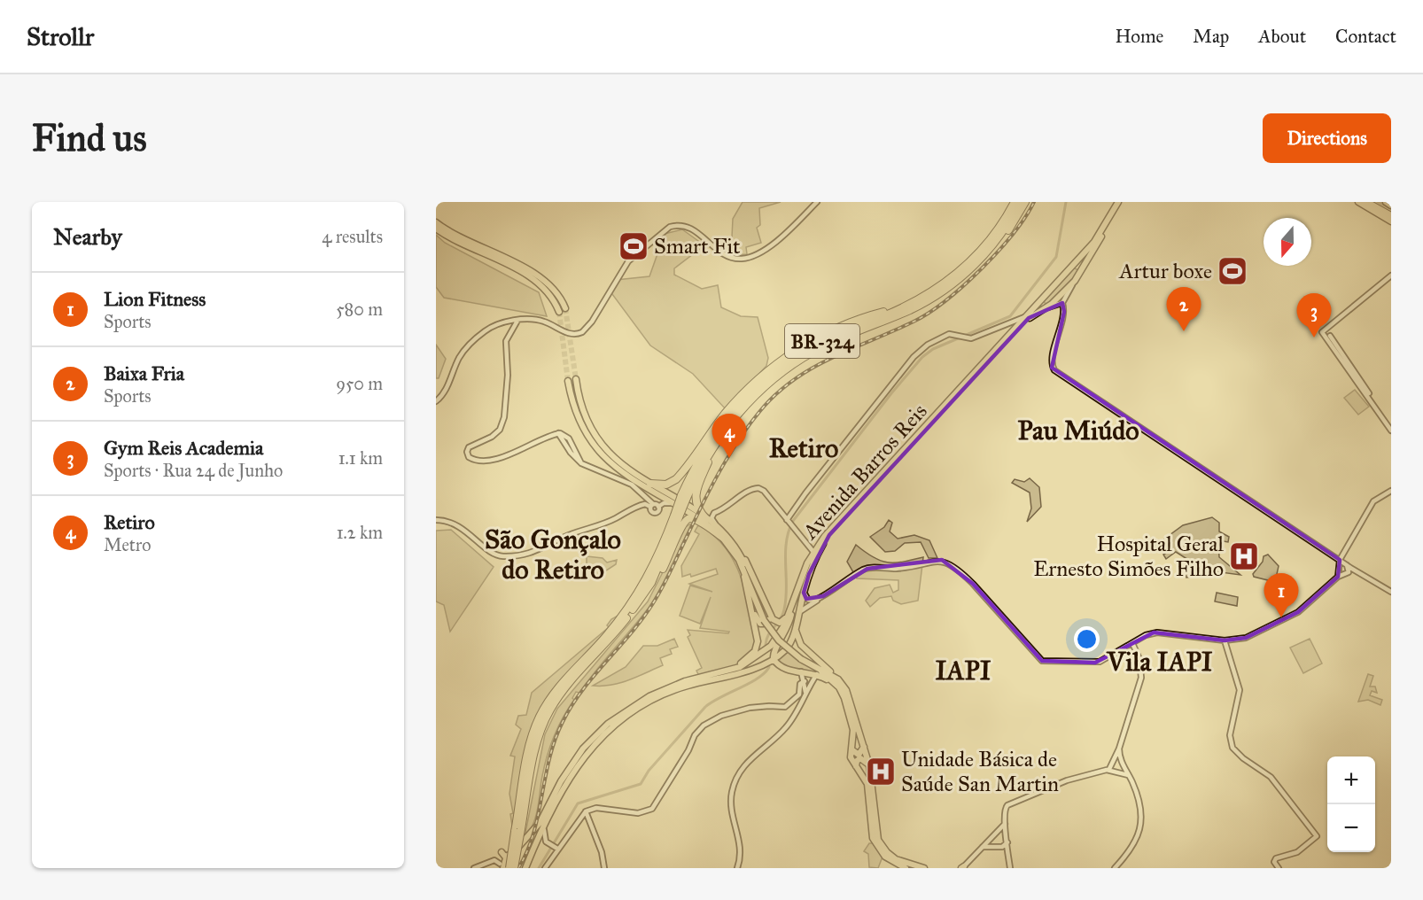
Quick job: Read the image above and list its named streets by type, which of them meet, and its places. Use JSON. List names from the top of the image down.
{
  "streets": {
    "highway": ["BR-324"],
    "main road": ["Avenida Barros Reis"]
  },
  "districts": [
    "Pau Miúdo",
    "Retiro",
    "São Gonçalo do Retiro",
    "Vila IAPI",
    "IAPI"
  ],
  "places": {
    "sports": ["Smart Fit", "Artur boxe"],
    "hospital": ["Hospital Geral Ernesto Simões Filho", "Unidade Básica de Saúde San Martin"]
  },
  "north": "bottom",
  "page": {
    "header": "Strollr",
    "nav": [
      "Home",
      "Map",
      "About",
      "Contact"
    ],
    "buttons": "Directions",
    "title": "Find us",
    "heading": ["Nearby", "4 results"],
    "list": [
      {
        "mark": "1",
        "name": "Lion Fitness",
        "note": "Sports",
        "value": "580 m"
      },
      {
        "mark": "2",
        "name": "Baixa Fria",
        "note": "Sports",
        "value": "950 m"
      },
      {
        "mark": "3",
        "name": "Gym Reis Academia",
        "note": "Sports · Rua 24 de Junho",
        "value": "1.1 km"
      },
      {
        "mark": "4",
        "name": "Retiro",
        "note": "Metro",
        "value": "1.2 km"
      }
    ],
    "pins": [
      "2",
      "3",
      "4",
      "1"
    ],
    "map_buttons": ["+", "−"]
  }
}
